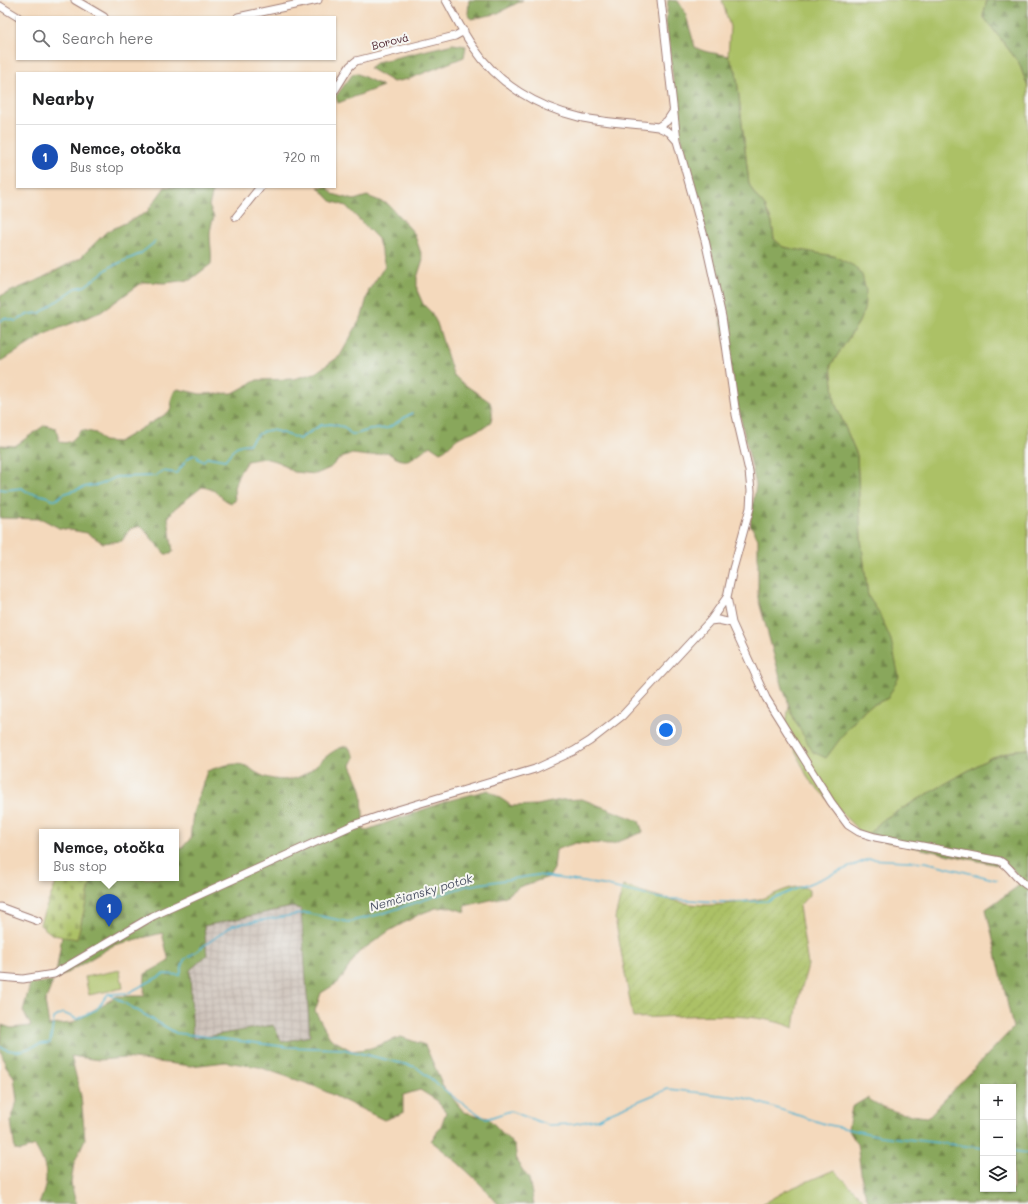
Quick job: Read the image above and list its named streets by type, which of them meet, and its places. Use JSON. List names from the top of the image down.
{
  "streets": {
    "street": ["Borová"]
  },
  "water": ["Nemčiansky potok"],
  "page": {
    "search": "Search here",
    "heading": "Nearby",
    "list": [
      {
        "mark": "1",
        "name": "Nemce, otočka",
        "note": "Bus stop",
        "value": "720 m"
      }
    ],
    "popup": ["Nemce, otočka", "Bus stop"],
    "pins": "1",
    "map_buttons": ["+", "−"]
  }
}
